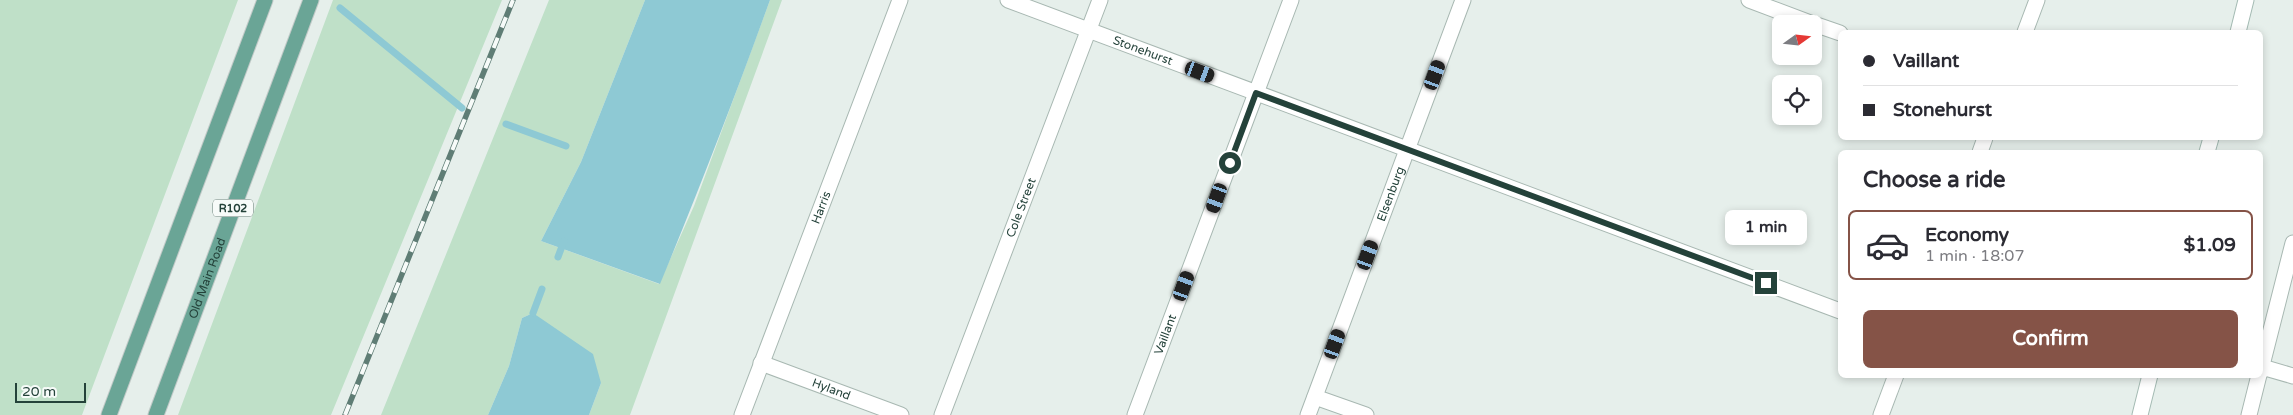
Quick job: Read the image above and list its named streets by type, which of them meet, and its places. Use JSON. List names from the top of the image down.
{
  "streets": {
    "main road": ["R102", "Old Main Road"],
    "street": [
      "Stonehurst",
      "Elsenburg",
      "Harris",
      "Cole Street",
      "Vaillant",
      "Hyland"
    ]
  },
  "crossings": [
    ["Stonehurst", "Elsenburg"],
    ["Stonehurst", "Cole Street"],
    ["Stonehurst", "Vaillant"],
    ["Harris", "Hyland"]
  ],
  "scale_bar": "20 m",
  "north": "right",
  "page": {
    "banner": ["Vaillant", "Stonehurst"],
    "heading": "Choose a ride",
    "bubble": "1 min",
    "list": [
      {
        "name": "Economy",
        "note": "1 min · 18:07",
        "value": "$1.09"
      }
    ],
    "buttons": "Confirm",
    "scale": "20 m"
  }
}
